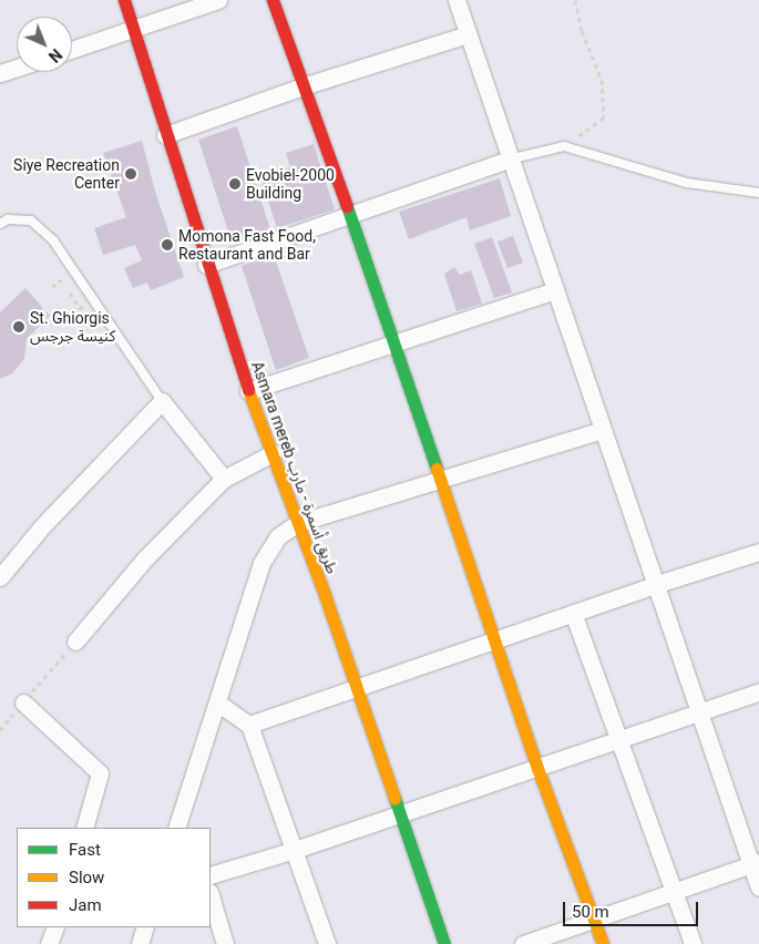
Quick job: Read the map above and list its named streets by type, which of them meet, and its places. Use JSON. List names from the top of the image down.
{
  "streets": {
    "main road": ["Asmara mereb طريق أسمرة - مارب"]
  },
  "places": [
    "Siye Recreation Center",
    "Evobiel-2000 Building",
    "Momona Fast Food, Restaurant and Bar",
    "St. Ghiorgis كنيسة جرجس"
  ],
  "legend": ["Fast", "Slow", "Jam"],
  "scale_bar": "50 m",
  "north": "bottom right"
}
